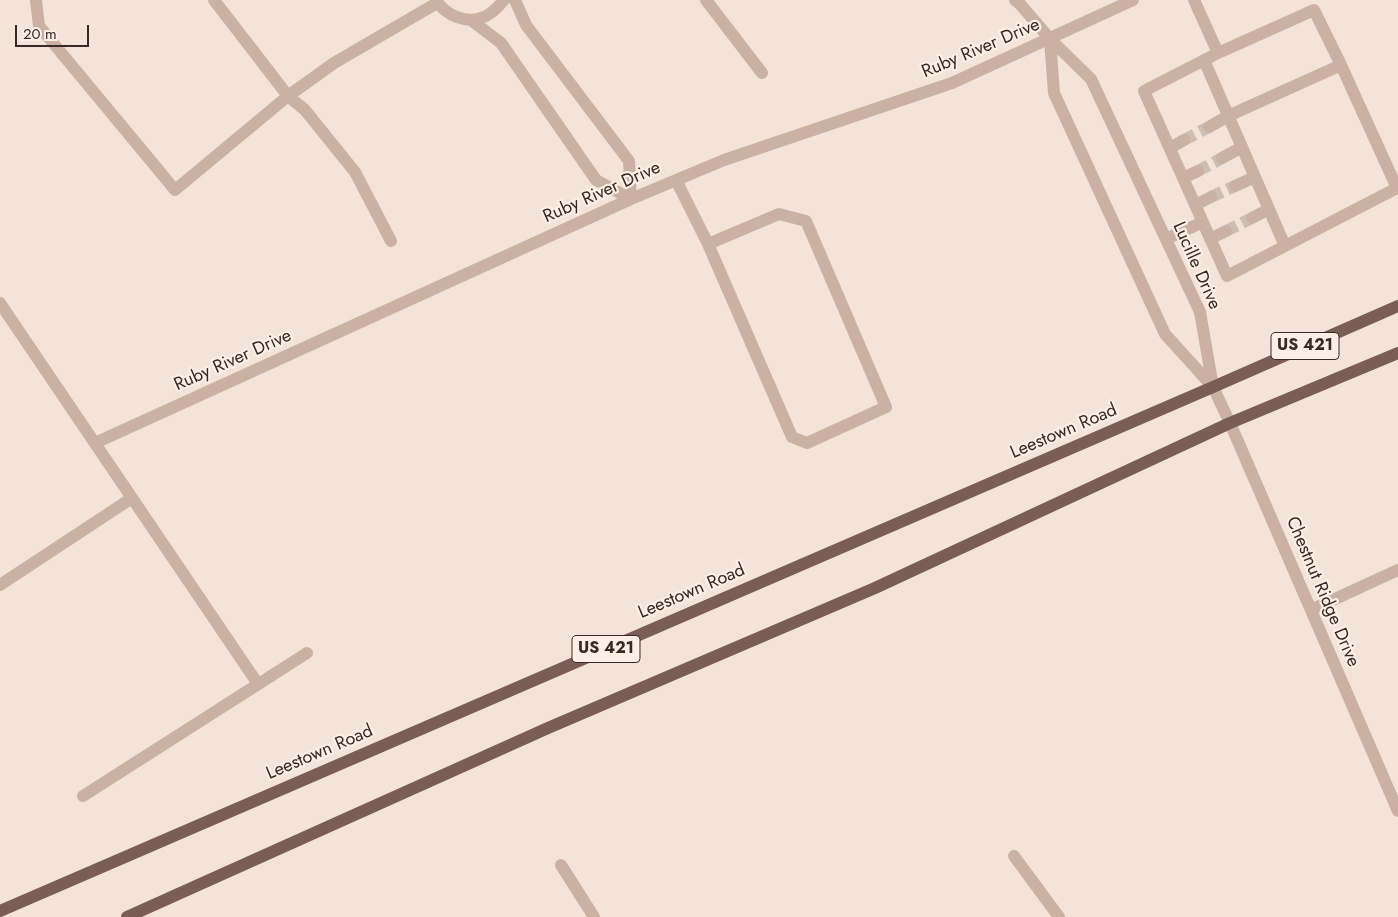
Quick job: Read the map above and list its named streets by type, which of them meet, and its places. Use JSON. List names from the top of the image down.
{
  "streets": {
    "main road": ["US 421", "Leestown Road"],
    "street": ["Ruby River Drive", "Lucille Drive", "Chestnut Ridge Drive"]
  },
  "crossings": [
    ["Ruby River Drive", "Lucille Drive"],
    ["Lucille Drive", "Leestown Road"],
    ["Lucille Drive", "Chestnut Ridge Drive"],
    ["US 421", "Chestnut Ridge Drive"],
    ["Leestown Road", "Chestnut Ridge Drive"]
  ],
  "scale_bar": "20 m"
}
